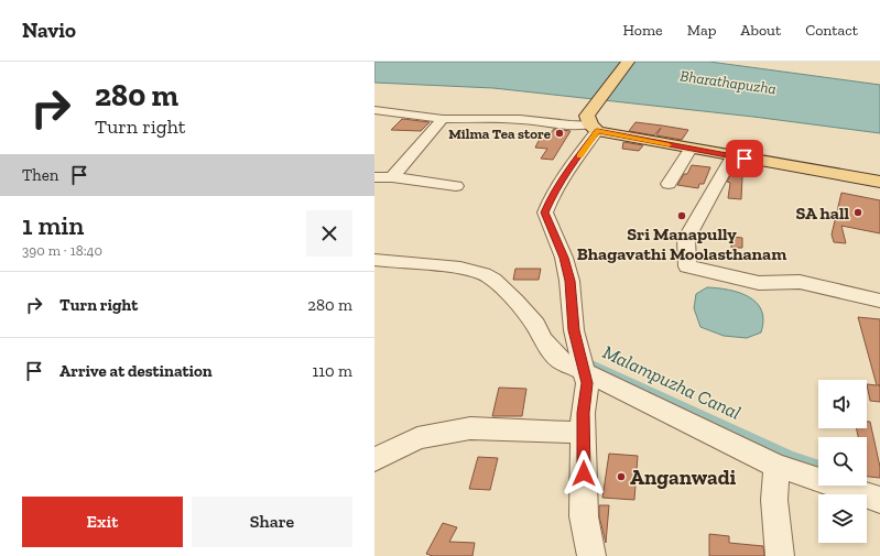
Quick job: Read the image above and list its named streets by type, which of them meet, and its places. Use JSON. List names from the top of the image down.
{
  "water": ["Bharathapuzha", "Malampuzha Canal"],
  "places": [
    "Milma Tea store",
    "SA hall",
    "Sri Manapully Bhagavathi Moolasthanam",
    "Anganwadi"
  ],
  "page": {
    "header": "Navio",
    "nav": [
      "Home",
      "Map",
      "About",
      "Contact"
    ],
    "turn": ["280 m", "Turn right"],
    "then": "Then",
    "heading": ["1 min", "390 m · 18:40"],
    "list": [
      {
        "name": "Turn right",
        "value": "280 m"
      },
      {
        "name": "Arrive at destination",
        "value": "110 m"
      }
    ],
    "buttons": ["Exit", "Share"]
  }
}
